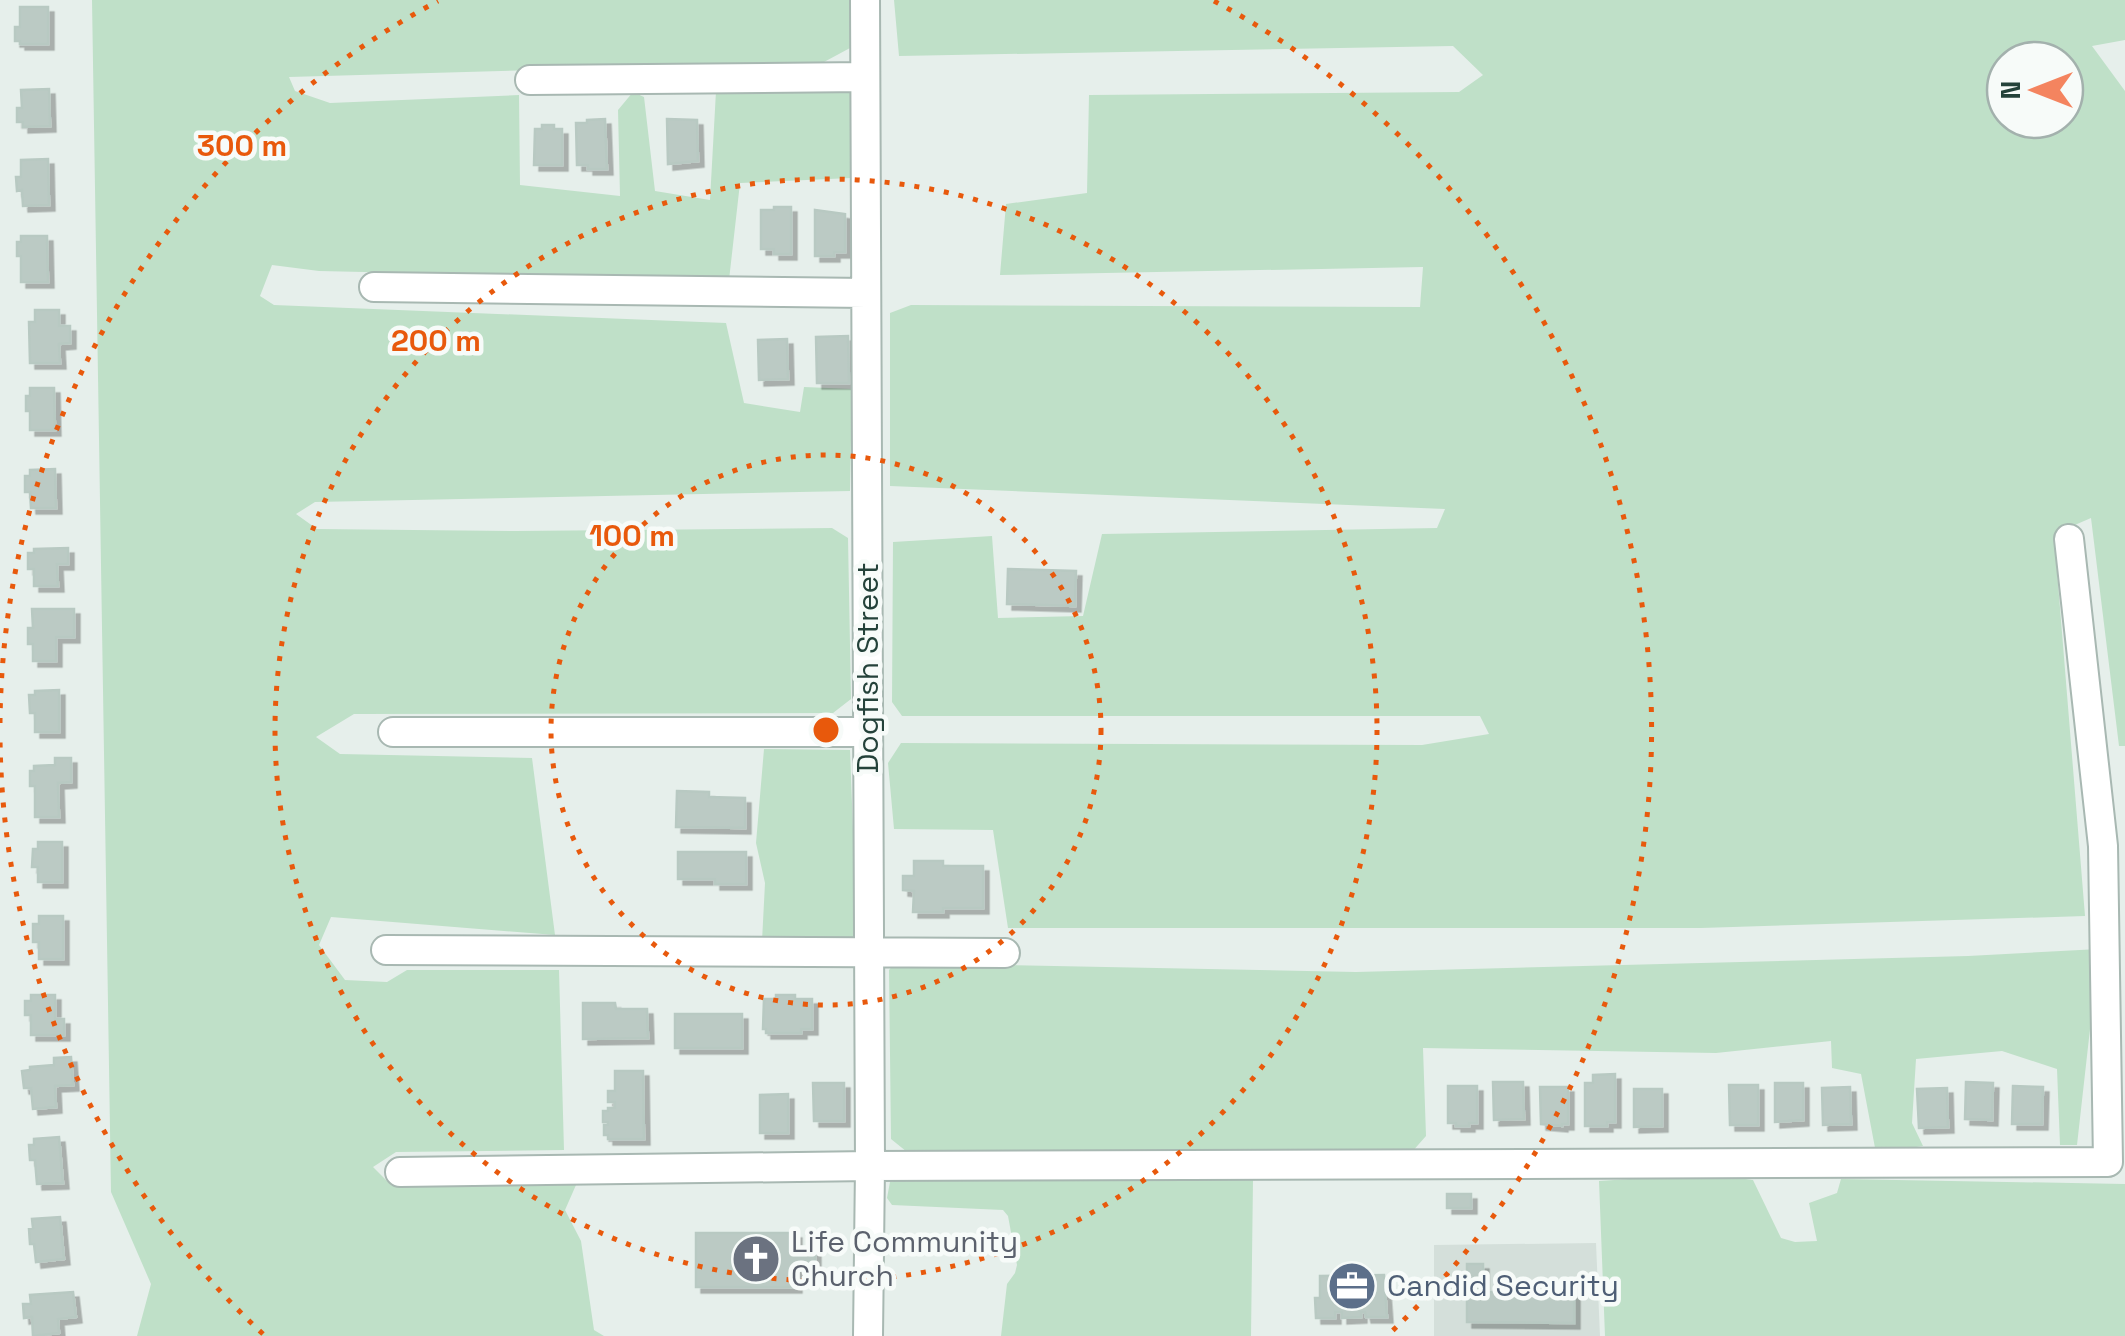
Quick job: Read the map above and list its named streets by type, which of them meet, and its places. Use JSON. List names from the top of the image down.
{
  "streets": {
    "street": ["Dogfish Street"]
  },
  "places": {
    "church": ["Life Community Church"],
    "office": ["Candid Security"]
  },
  "north": "left",
  "rings": ["300 m", "200 m", "100 m"]
}
